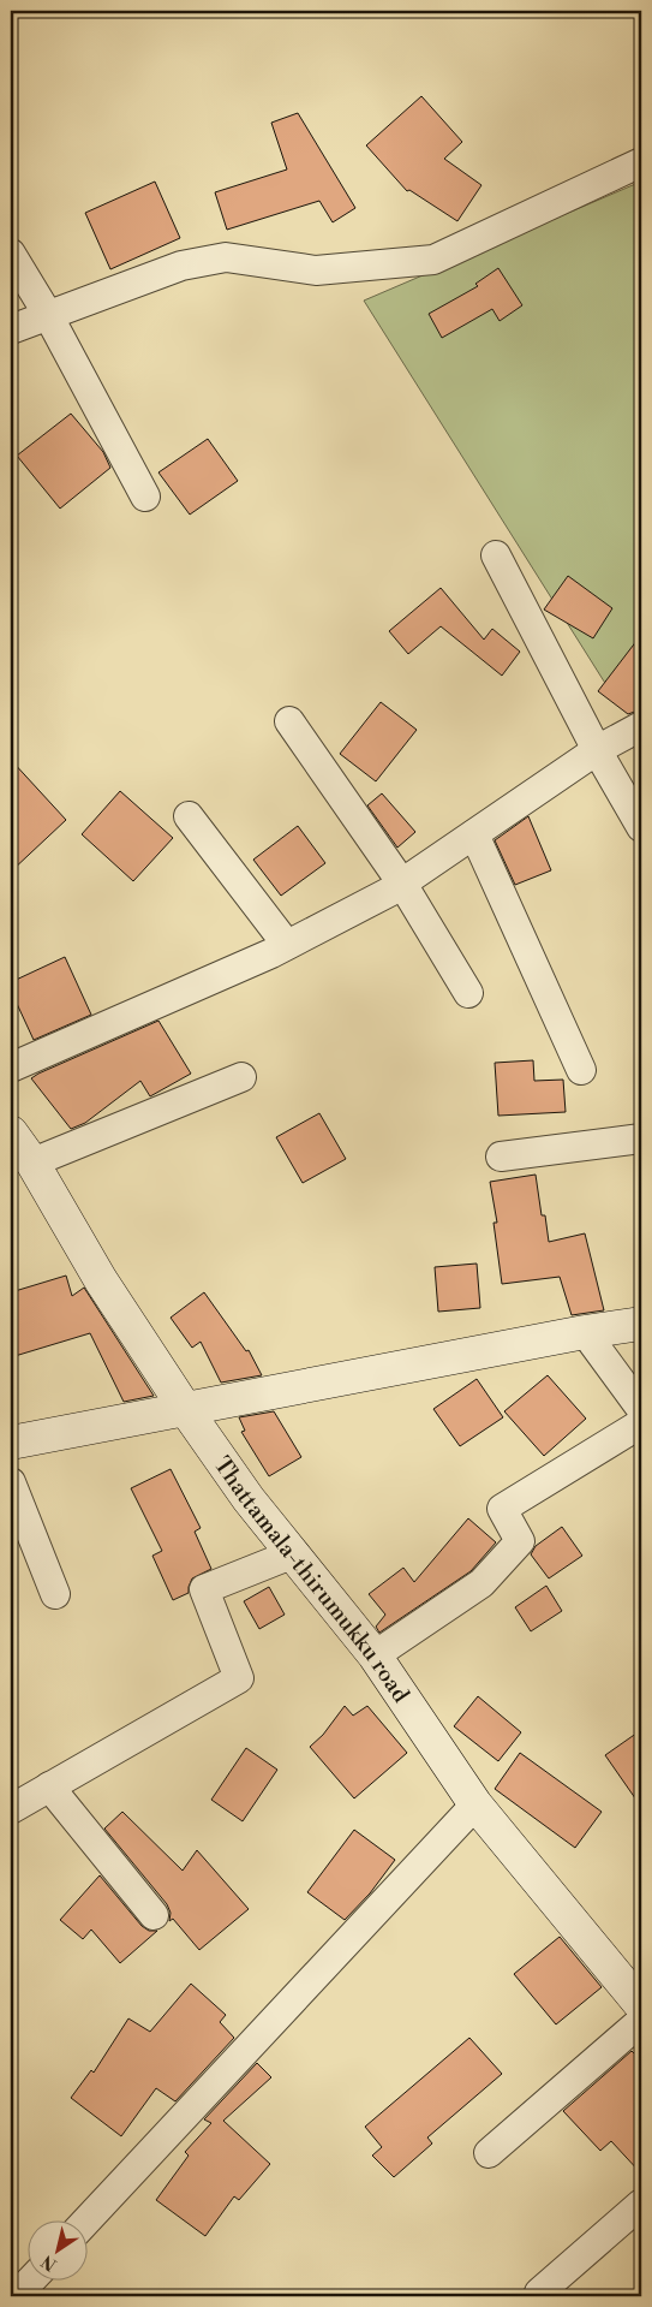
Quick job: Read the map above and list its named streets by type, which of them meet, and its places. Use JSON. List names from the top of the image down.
{
  "streets": {
    "street": ["Thattamala-thirumukku road"]
  },
  "north": "bottom left"
}
